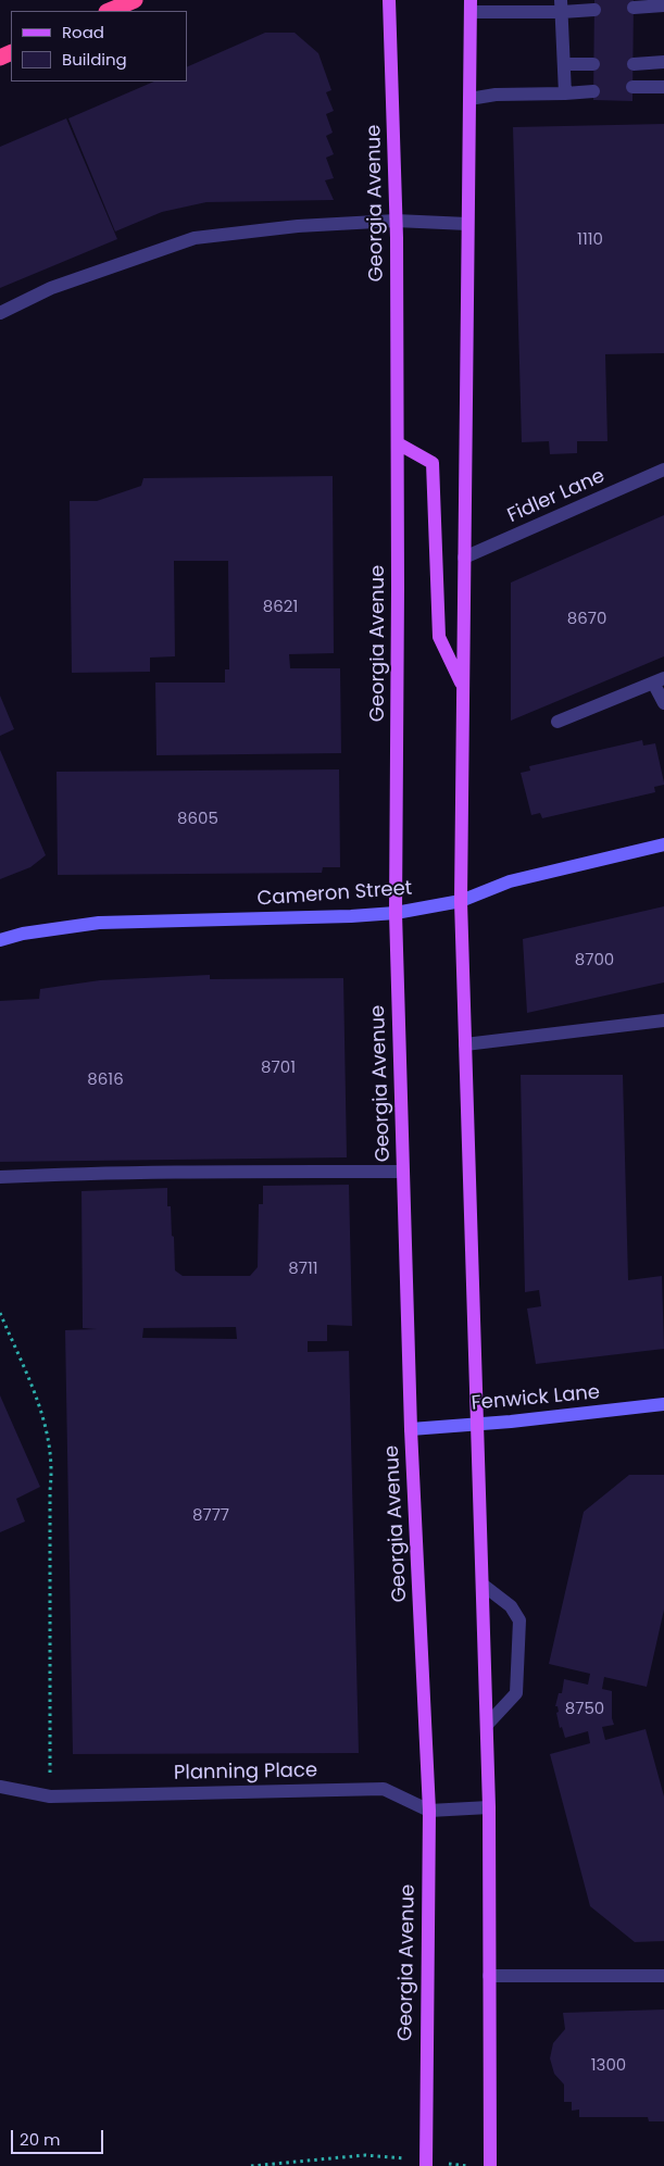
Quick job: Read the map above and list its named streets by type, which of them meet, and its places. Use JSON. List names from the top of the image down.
{
  "streets": {
    "main road": ["Georgia Avenue"],
    "street": [
      "Fidler Lane",
      "Cameron Street",
      "Fenwick Lane",
      "Planning Place"
    ]
  },
  "crossings": [
    ["Georgia Avenue", "Cameron Street"],
    ["Georgia Avenue", "Fenwick Lane"],
    ["Georgia Avenue", "Planning Place"]
  ],
  "house_numbers": [
    "1110",
    "8621",
    "8670",
    "8605",
    "8700",
    "8701",
    "8616",
    "8711",
    "8777",
    "8750",
    "1300"
  ],
  "legend": ["Road", "Building"],
  "scale_bar": "20 m"
}
